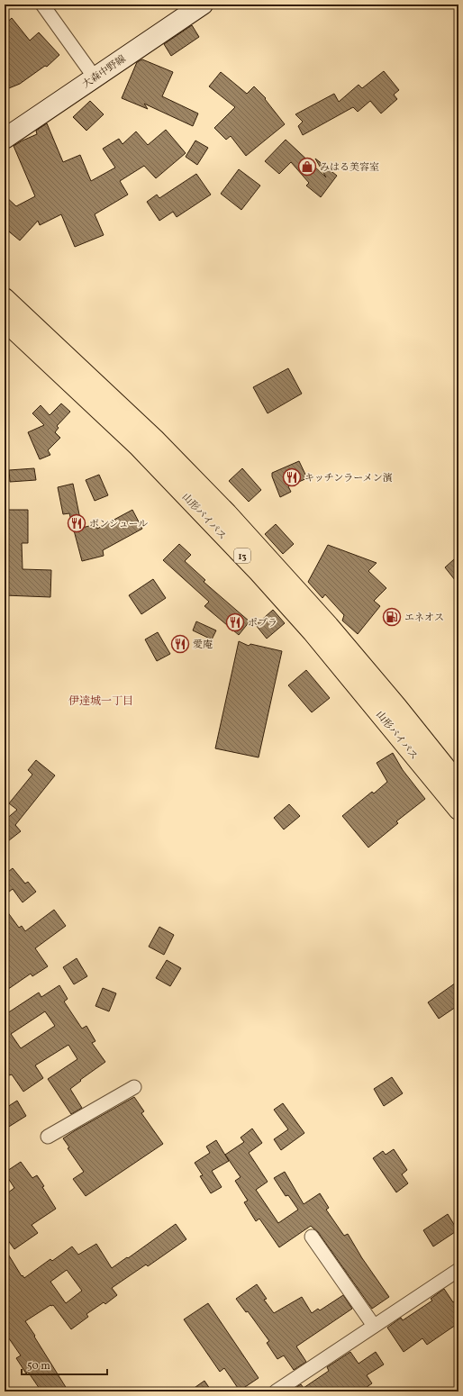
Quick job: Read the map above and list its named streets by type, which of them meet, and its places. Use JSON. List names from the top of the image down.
{
  "streets": {
    "highway": ["山形バイパス", "13"],
    "main road": ["大森中野線"]
  },
  "districts": ["伊達城一丁目"],
  "places": {
    "shop": ["みはる美容室"],
    "restaurant": [
      "キッチンラーメン濱",
      "ボンシュール",
      "ポプラ",
      "愛庵"
    ],
    "fuel station": ["エネオス"]
  },
  "scale_bar": "50 m"
}
